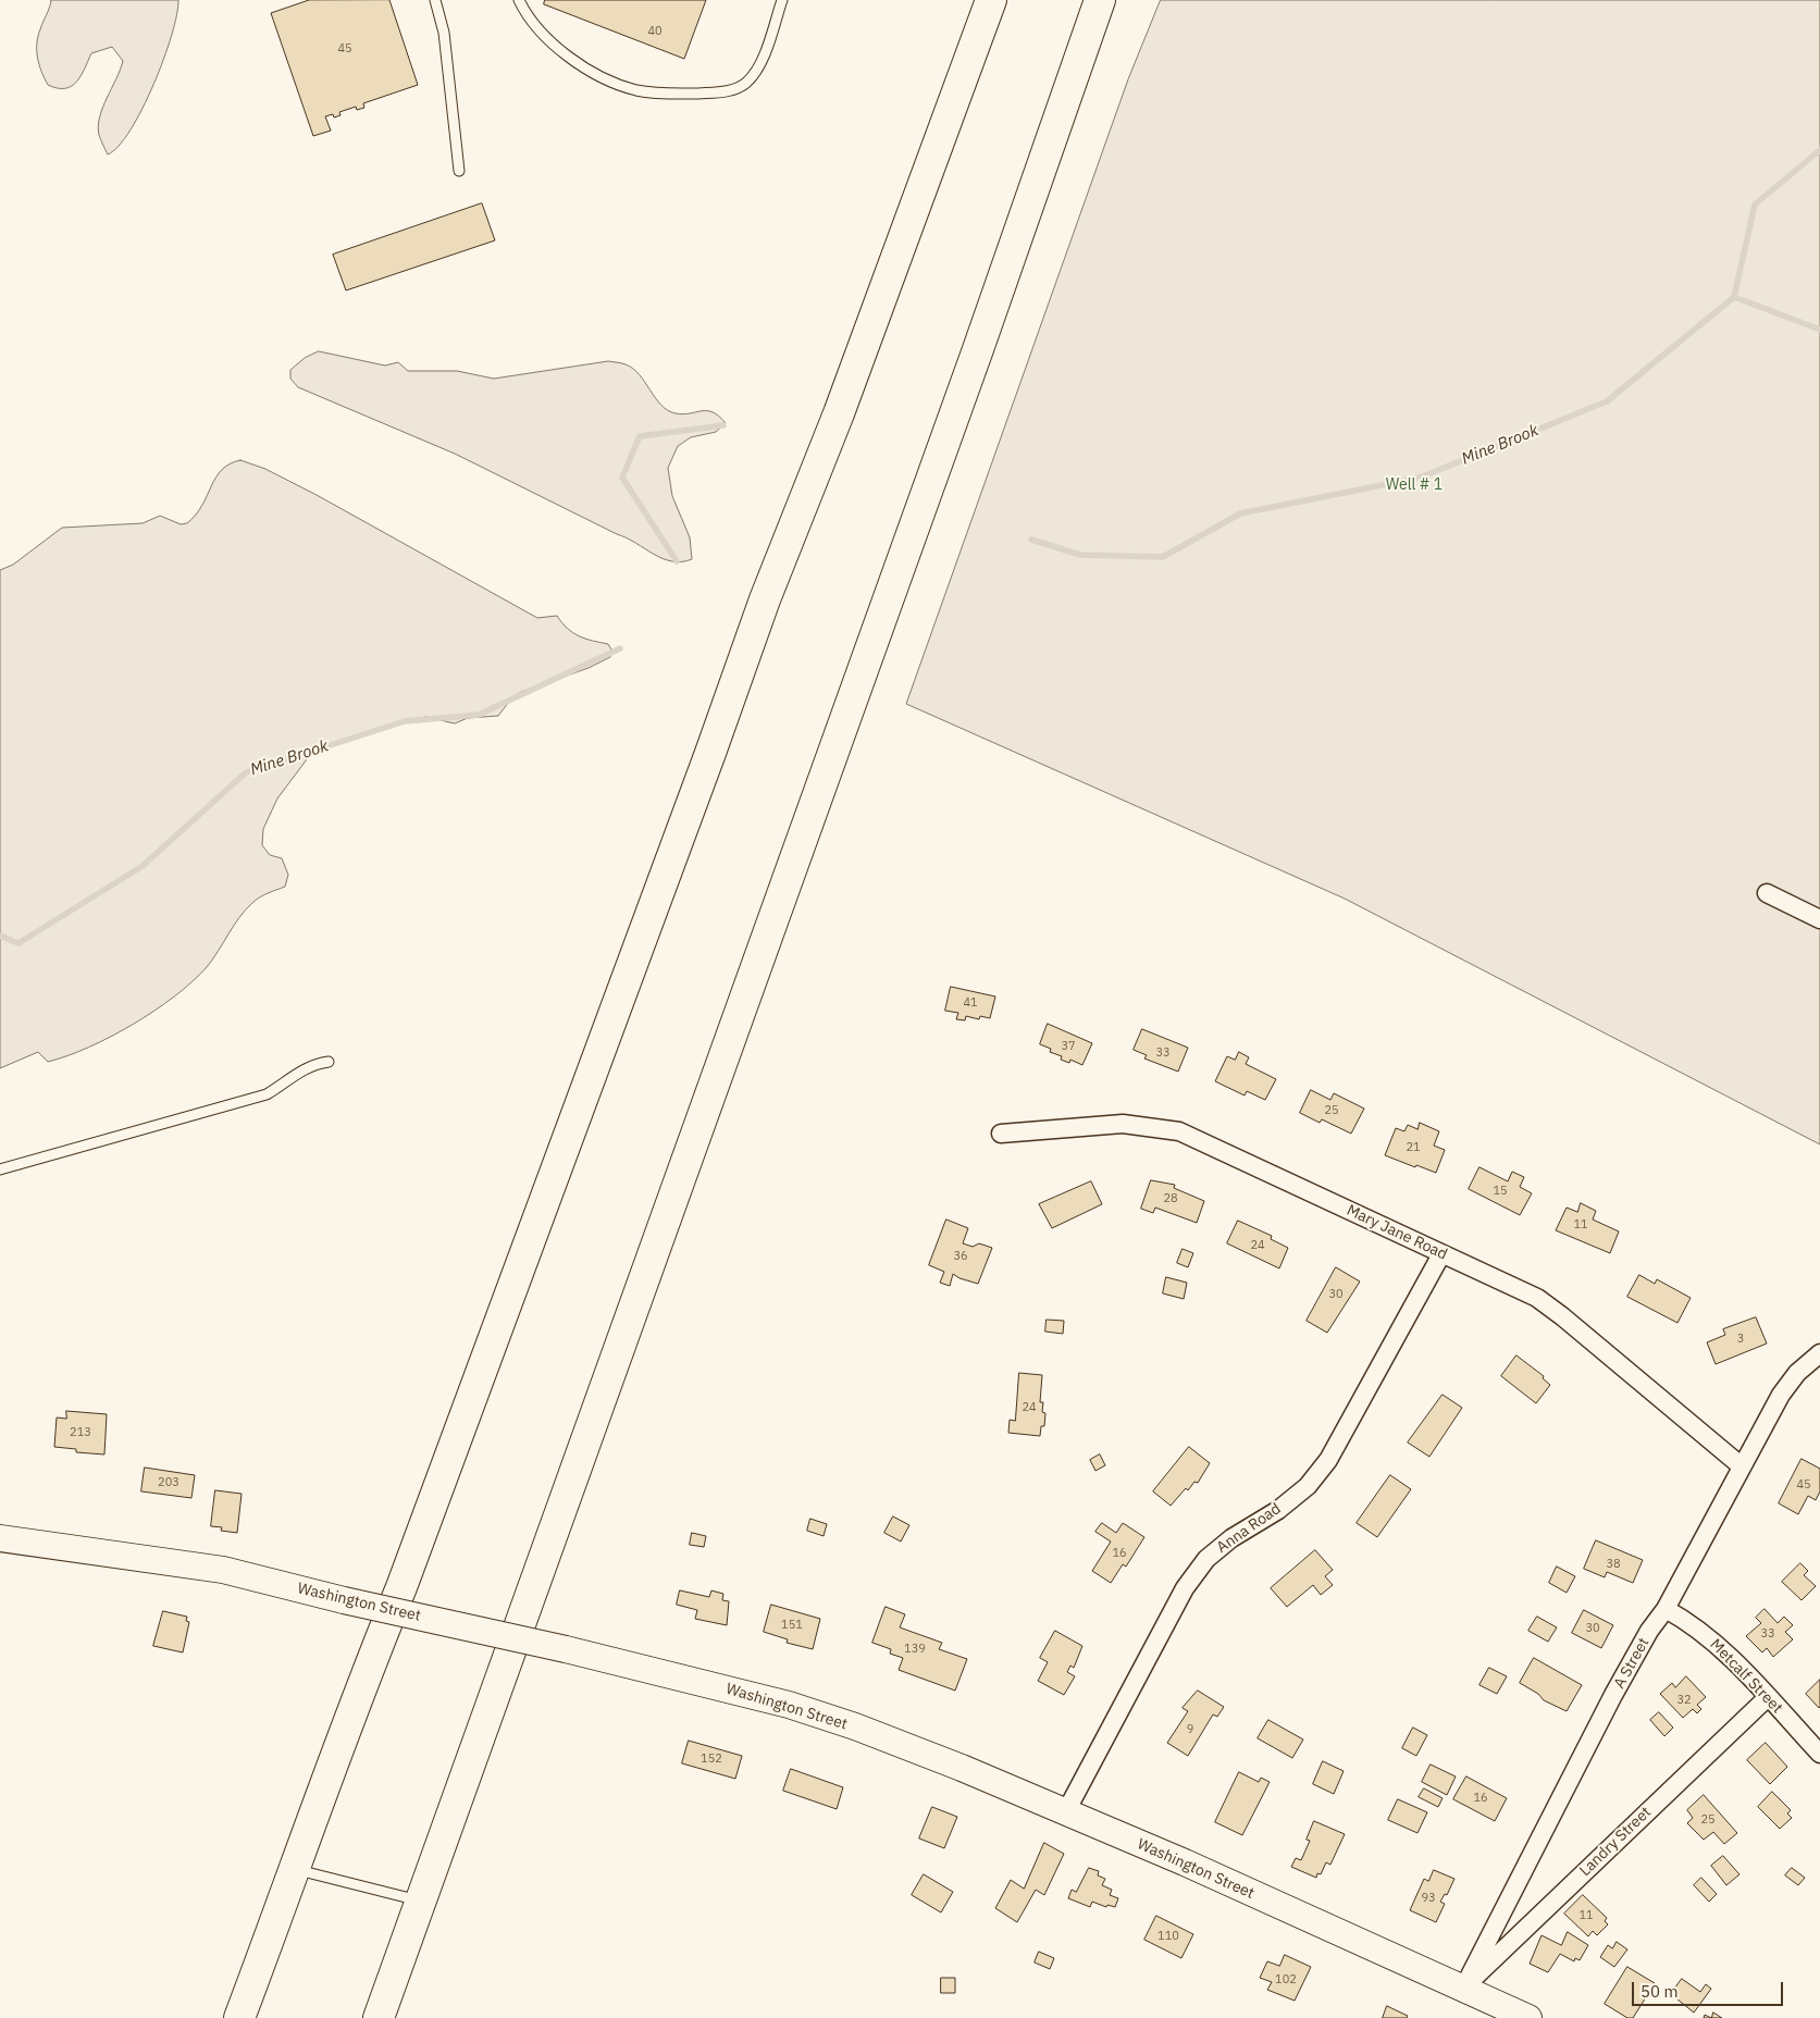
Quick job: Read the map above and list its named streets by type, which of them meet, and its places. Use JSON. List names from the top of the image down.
{
  "streets": {
    "main road": ["Washington Street"],
    "street": [
      "Mary Jane Road",
      "Anna Road",
      "A Street",
      "Metcalf Street",
      "Landry Street"
    ]
  },
  "crossings": [
    ["Mary Jane Road", "Anna Road"],
    ["Mary Jane Road", "A Street"],
    ["Anna Road", "Washington Street"],
    ["Washington Street", "A Street"],
    ["Washington Street", "Landry Street"],
    ["A Street", "Metcalf Street"],
    ["A Street", "Landry Street"],
    ["Metcalf Street", "Landry Street"]
  ],
  "water": ["Mine Brook"],
  "parks": ["Well # 1"],
  "house_numbers": [
    "40",
    "45",
    "41",
    "37",
    "33",
    "25",
    "21",
    "15",
    "28",
    "11",
    "24",
    "36",
    "30",
    "3",
    "24",
    "213",
    "203",
    "45",
    "16",
    "38",
    "151",
    "30",
    "33",
    "139",
    "32",
    "9",
    "152",
    "16",
    "25",
    "93",
    "11",
    "110",
    "102"
  ],
  "scale_bar": "50 m"
}
